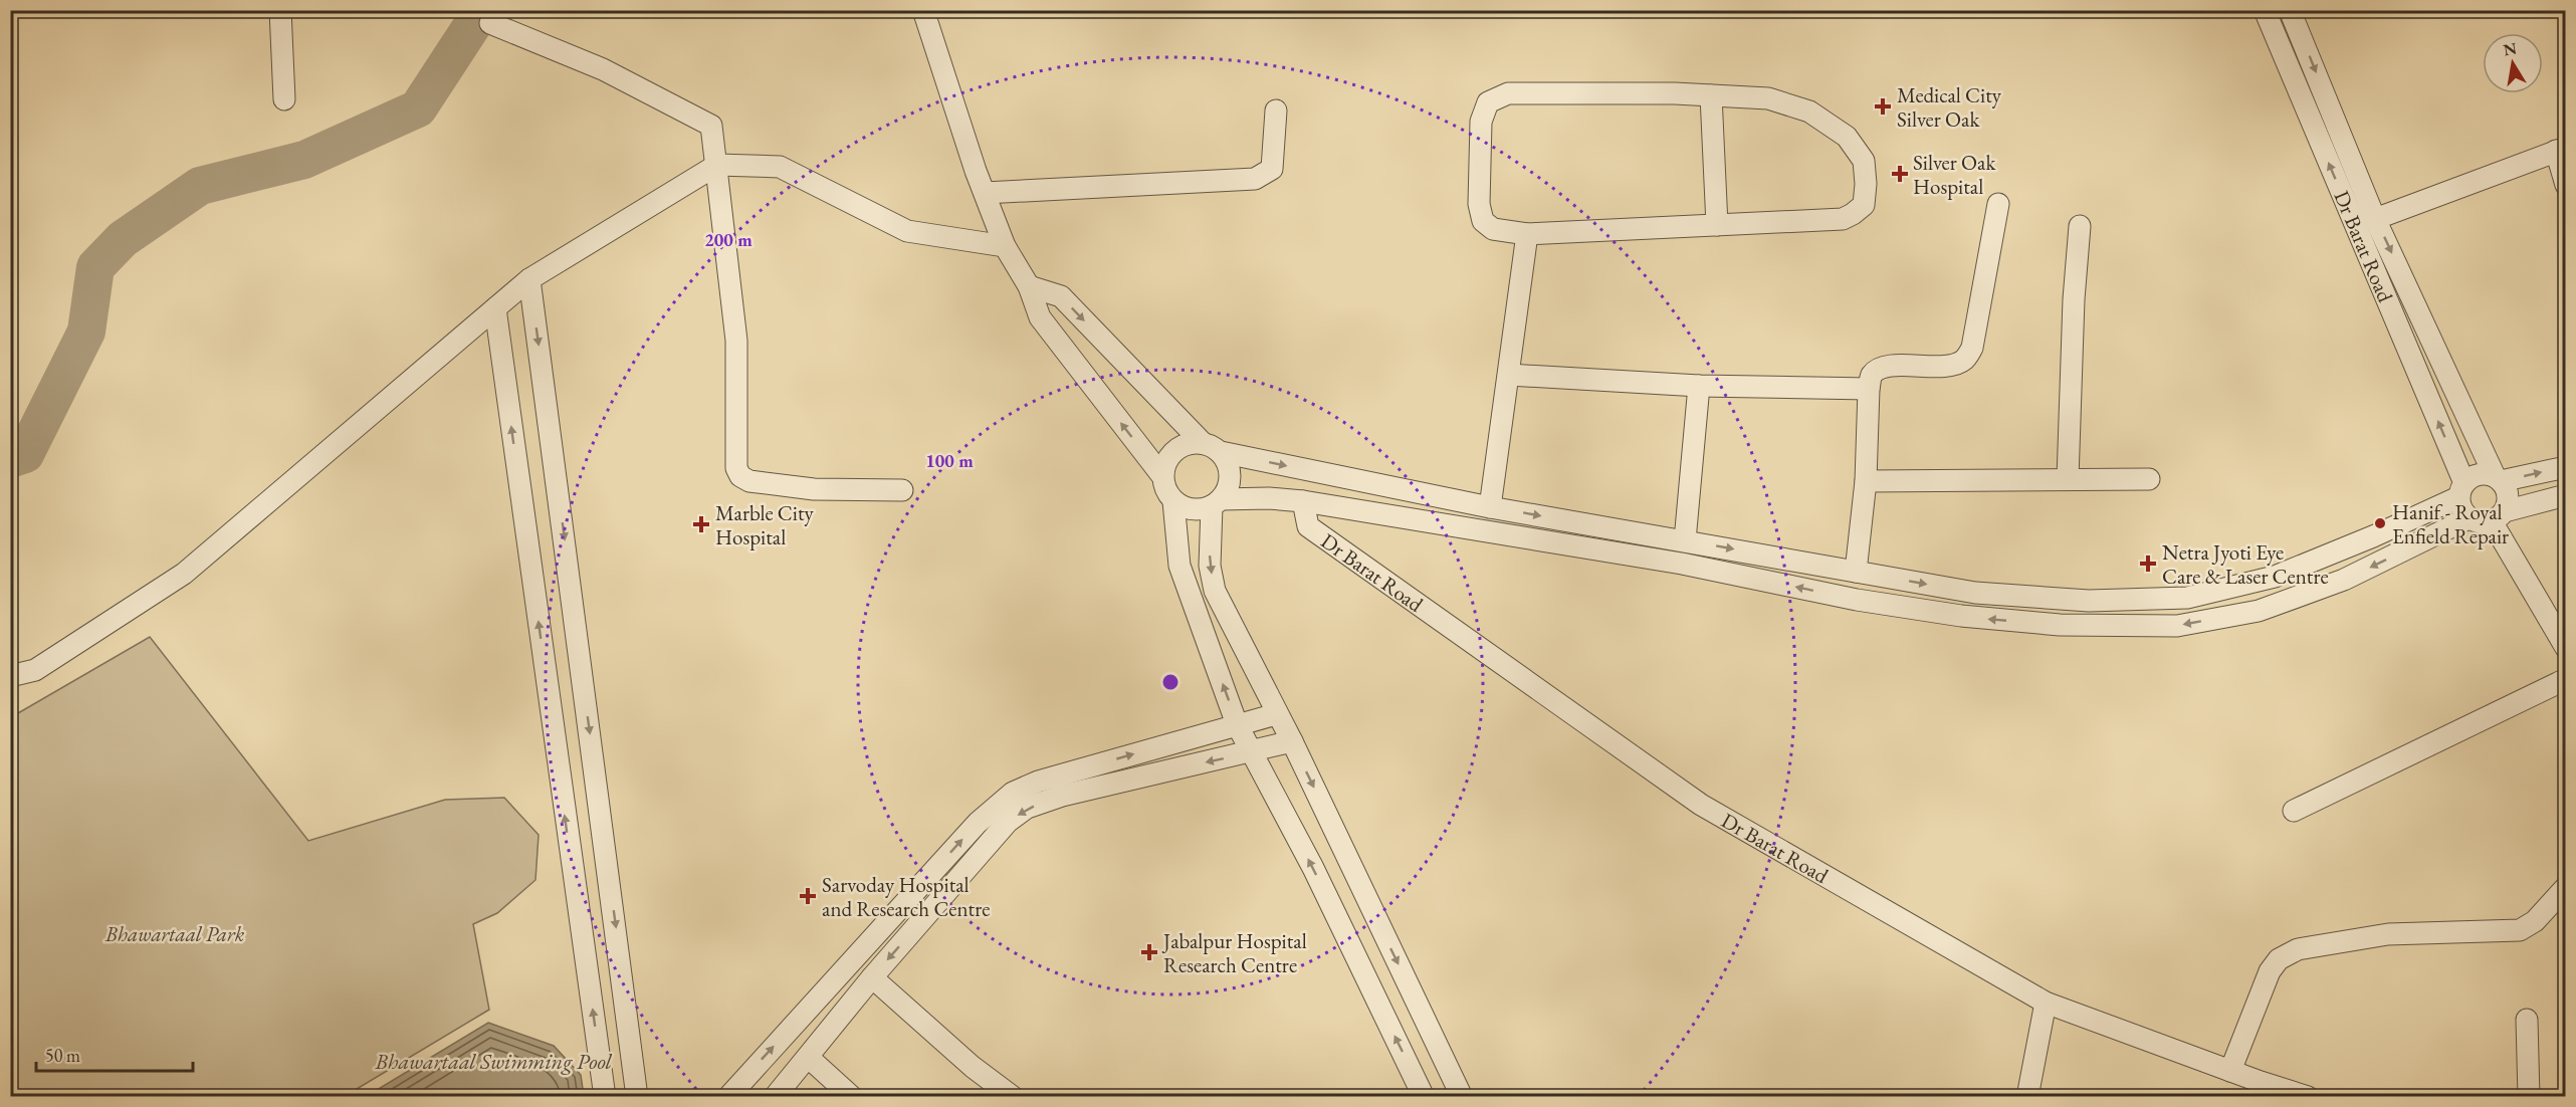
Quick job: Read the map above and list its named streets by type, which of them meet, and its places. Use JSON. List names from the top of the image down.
{
  "streets": {
    "street": ["Dr Barat Road"]
  },
  "water": ["Bhawartaal Swimming Pool"],
  "parks": ["Bhawartaal Park"],
  "places": {
    "health": [
      "Medical City Silver Oak",
      "Silver Oak Hospital",
      "Marble City Hospital",
      "Netra Jyoti Eye Care & Laser Centre",
      "Sarvoday Hospital and Research Centre",
      "Jabalpur Hospital Research Centre"
    ],
    "other": ["Hanif - Royal Enfield Repair"]
  },
  "scale_bar": "50 m",
  "north": "top",
  "rings": ["200 m", "100 m"]
}
